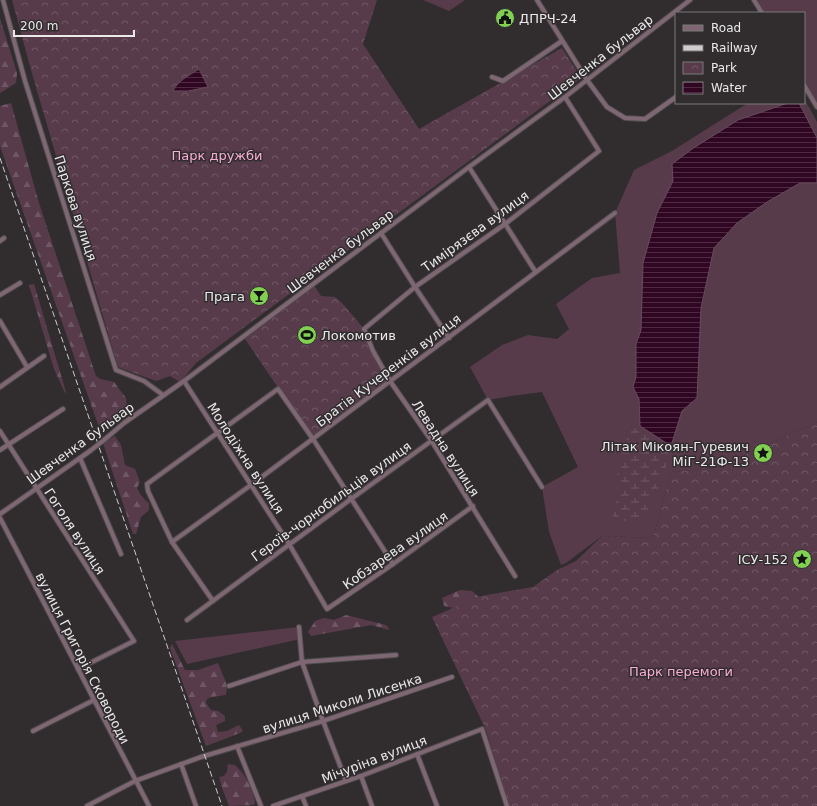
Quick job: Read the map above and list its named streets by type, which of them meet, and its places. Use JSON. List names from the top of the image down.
{
  "streets": {
    "street": [
      "Шевченка бульвар",
      "Паркова вулиця",
      "Тимірязєва вулиця",
      "Братів Кучеренків вулиця",
      "Левадна вулиця",
      "Молодіжна вулиця",
      "Героїв-чорнобильців вулиця",
      "Гоголя вулиця",
      "Кобзарева вулиця",
      "вулиця Григорія Сковороди",
      "вулиця Миколи Лисенка",
      "Мічуріна вулиця"
    ]
  },
  "crossings": [
    ["Шевченка бульвар", "Паркова вулиця"],
    ["Шевченка бульвар", "Тимірязєва вулиця"],
    ["Шевченка бульвар", "Молодіжна вулиця"],
    ["Шевченка бульвар", "Гоголя вулиця"],
    ["Тимірязєва вулиця", "Левадна вулиця"],
    ["Братів Кучеренків вулиця", "Левадна вулиця"],
    ["Братів Кучеренків вулиця", "Молодіжна вулиця"],
    ["Левадна вулиця", "Героїв-чорнобильців вулиця"],
    ["Левадна вулиця", "Кобзарева вулиця"],
    ["Молодіжна вулиця", "Героїв-чорнобильців вулиця"],
    ["Молодіжна вулиця", "Кобзарева вулиця"],
    ["Гоголя вулиця", "вулиця Григорія Сковороди"],
    ["вулиця Григорія Сковороди", "вулиця Миколи Лисенка"]
  ],
  "parks": ["Парк дружби", "Парк перемоги"],
  "places": {
    "public building": ["ДПРЧ-24"],
    "bar": ["Прага"],
    "sports": ["Локомотив"],
    "place": ["Літак Мікоян-Гуревич МiГ-21Ф-13", "ІСУ-152"]
  },
  "legend": [
    "Road",
    "Railway",
    "Park",
    "Water"
  ],
  "scale_bar": "200 m"
}
